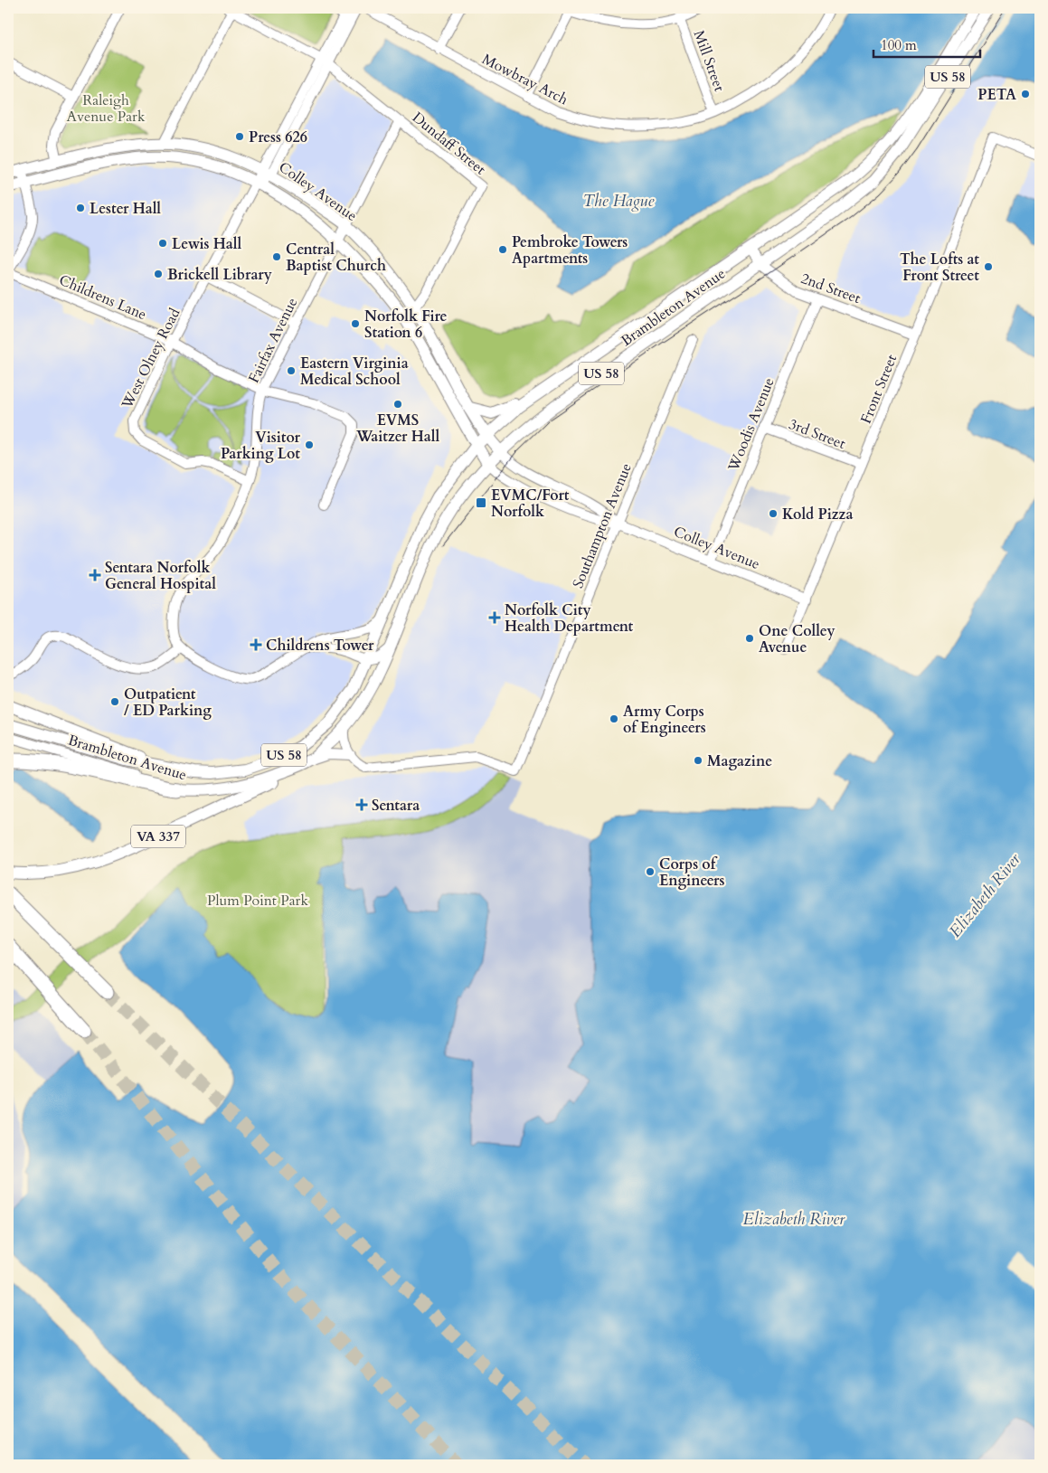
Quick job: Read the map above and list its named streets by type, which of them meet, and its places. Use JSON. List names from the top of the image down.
{
  "streets": {
    "highway": ["US 58"],
    "main road": ["Colley Avenue", "Brambleton Avenue", "VA 337"],
    "street": [
      "Mill Street",
      "Mowbray Arch",
      "Dundaff Street",
      "2nd Street",
      "Childrens Lane",
      "Fairfax Avenue",
      "West Olney Road",
      "Front Street",
      "Woodis Avenue",
      "3rd Street",
      "Southampton Avenue"
    ]
  },
  "crossings": [
    ["Mill Street", "Mowbray Arch"],
    ["US 58", "Brambleton Avenue"],
    ["Dundaff Street", "Colley Avenue"],
    ["Dundaff Street", "Fairfax Avenue"],
    ["Dundaff Street", "West Olney Road"],
    ["Colley Avenue", "Brambleton Avenue"],
    ["Colley Avenue", "Fairfax Avenue"],
    ["Colley Avenue", "West Olney Road"],
    ["Colley Avenue", "Front Street"],
    ["Colley Avenue", "Woodis Avenue"],
    ["Colley Avenue", "Southampton Avenue"],
    ["2nd Street", "Brambleton Avenue"],
    ["2nd Street", "Front Street"],
    ["2nd Street", "Woodis Avenue"],
    ["Childrens Lane", "Fairfax Avenue"],
    ["Childrens Lane", "West Olney Road"],
    ["Brambleton Avenue", "VA 337"],
    ["Fairfax Avenue", "West Olney Road"],
    ["Front Street", "3rd Street"],
    ["Woodis Avenue", "3rd Street"]
  ],
  "water": ["The Hague", "Elizabeth River"],
  "parks": ["Raleigh Avenue Park", "Plum Point Park"],
  "places": {
    "other": [
      "PETA",
      "Press 626",
      "Lester Hall",
      "Lewis Hall",
      "Pembroke Towers Apartments",
      "Central Baptist Church",
      "The Lofts at Front Street",
      "Brickell Library",
      "Norfolk Fire Station 6",
      "Eastern Virginia Medical School",
      "EVMS Waitzer Hall",
      "Visitor Parking Lot",
      "Kold Pizza",
      "One Colley Avenue",
      "Outpatient / ED Parking",
      "Army Corps of Engineers",
      "Magazine",
      "Corps of Engineers"
    ],
    "transit": ["EVMC/Fort Norfolk"],
    "health": [
      "Sentara Norfolk General Hospital",
      "Norfolk City Health Department",
      "Childrens Tower",
      "Sentara"
    ]
  },
  "scale_bar": "100 m"
}
